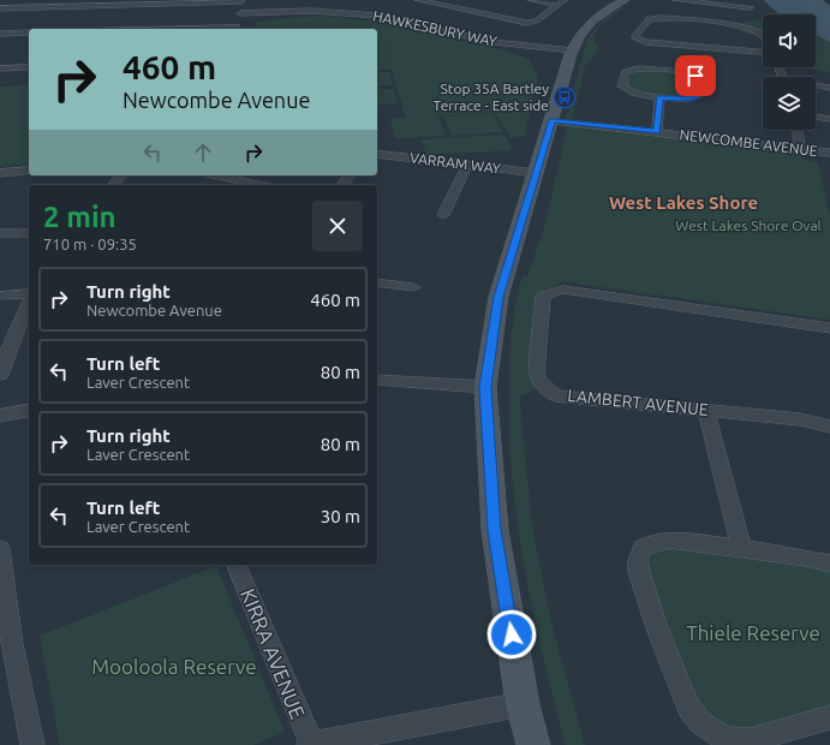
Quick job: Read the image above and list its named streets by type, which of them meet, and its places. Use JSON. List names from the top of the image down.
{
  "streets": {
    "street": [
      "HAWKESBURY WAY",
      "NEWCOMBE AVENUE",
      "VARRAM WAY",
      "LAMBERT AVENUE",
      "KIRRA AVENUE"
    ]
  },
  "districts": ["West Lakes Shore"],
  "parks": ["West Lakes Shore Oval", "Thiele Reserve", "Mooloola Reserve"],
  "places": {
    "bus stop": ["Stop 35A Bartley Terrace - East side"]
  },
  "page": {
    "turn": ["460 m", "Newcombe Avenue"],
    "heading": ["2 min", "710 m · 09:35"],
    "list": [
      {
        "name": "Turn right",
        "note": "Newcombe Avenue",
        "value": "460 m"
      },
      {
        "name": "Turn left",
        "note": "Laver Crescent",
        "value": "80 m"
      },
      {
        "name": "Turn right",
        "note": "Laver Crescent",
        "value": "80 m"
      },
      {
        "name": "Turn left",
        "note": "Laver Crescent",
        "value": "30 m"
      }
    ]
  }
}
